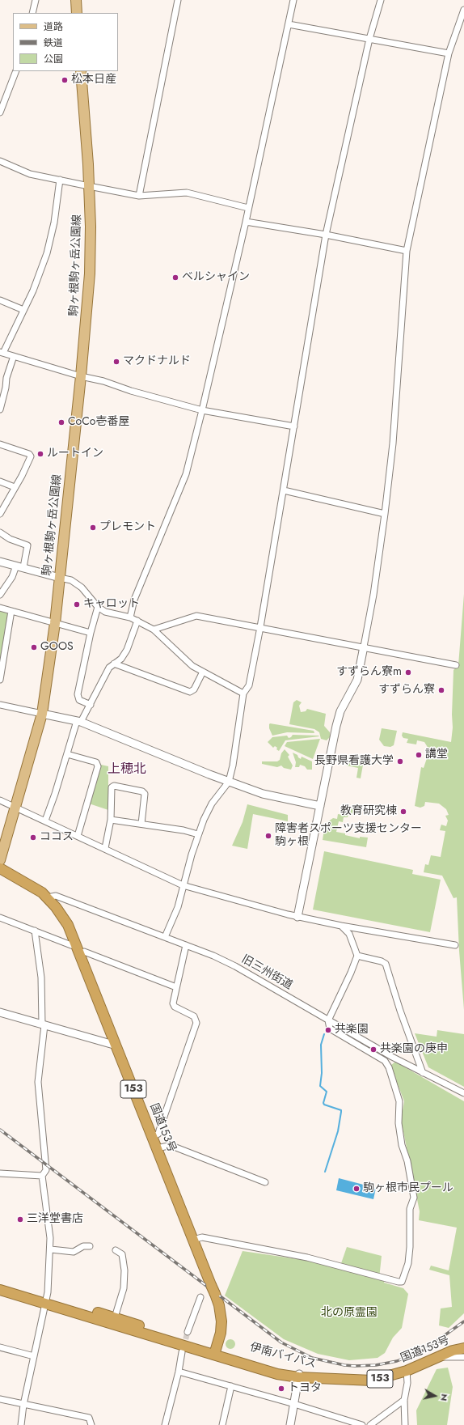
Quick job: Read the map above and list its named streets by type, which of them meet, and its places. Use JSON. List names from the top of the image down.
{
  "streets": {
    "highway": ["153", "国道153号", "伊南バイパス"],
    "main road": ["駒ヶ根駒ヶ岳公園線"],
    "street": ["旧三州街道"]
  },
  "crossings": [
    ["旧三州街道", "国道153号"],
    ["国道153号", "伊南バイパス"]
  ],
  "districts": ["上穂北"],
  "parks": ["北の原霊園"],
  "places": [
    "松本日産",
    "ベルシャイン",
    "マクドナルド",
    "CoCo壱番屋",
    "ルートイン",
    "プレモント",
    "キャロット",
    "GOOS",
    "すずらん寮m",
    "すずらん寮",
    "講堂",
    "長野県看護大学",
    "教育研究棟",
    "障害者スポーツ支援センター 駒ヶ根",
    "ココス",
    "共楽園",
    "共楽園の庚申",
    "駒ヶ根市民プール",
    "三洋堂書店",
    "トヨタ"
  ],
  "legend": ["道路", "鉄道", "公園"],
  "north": "right"
}
